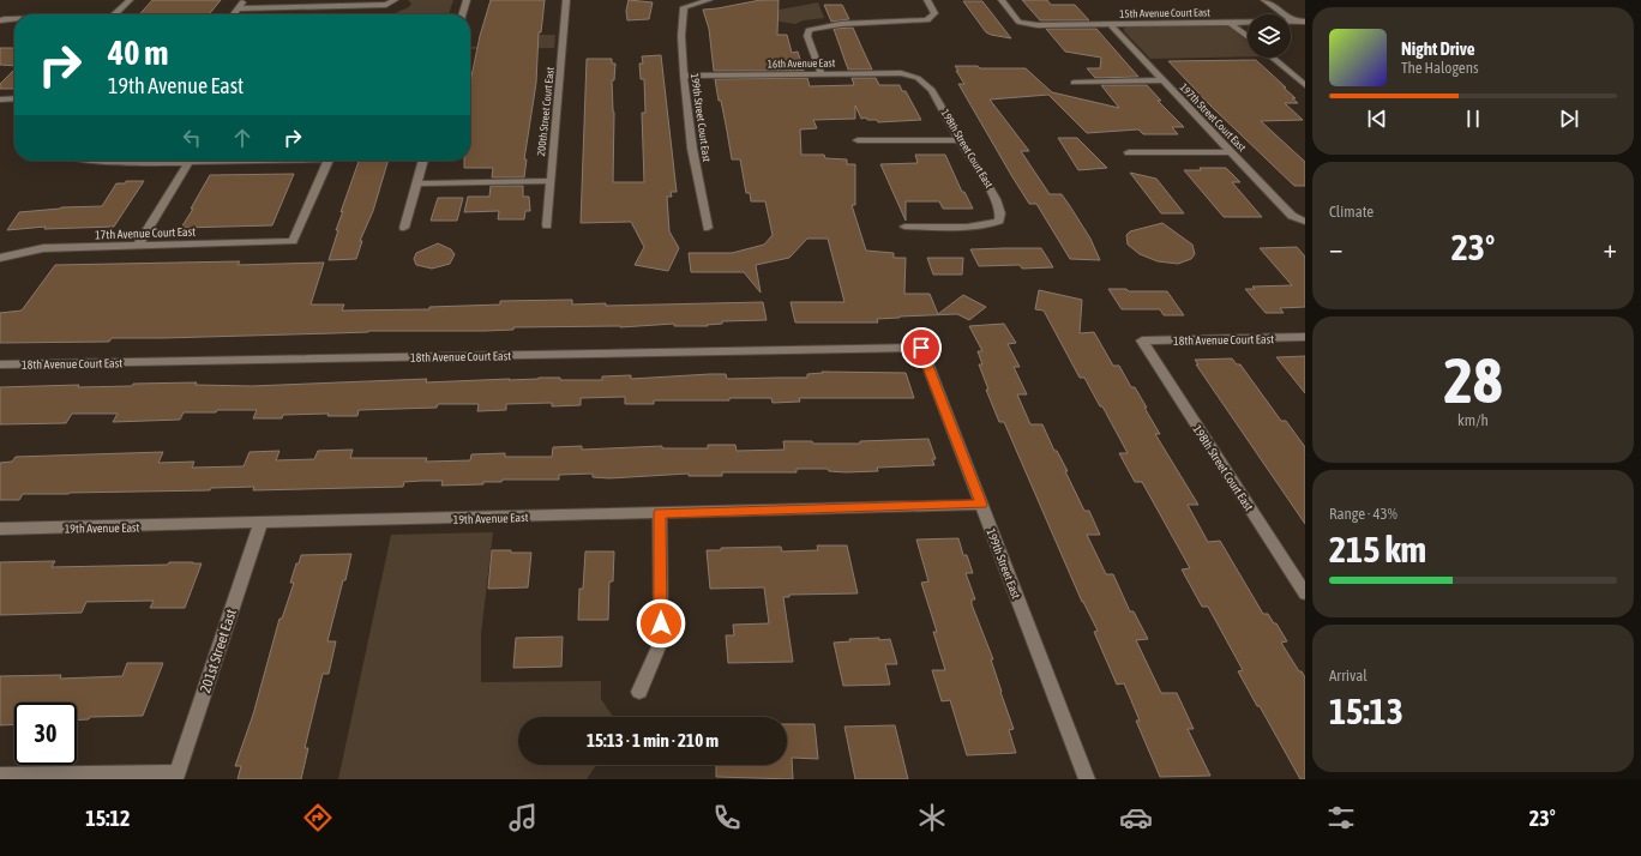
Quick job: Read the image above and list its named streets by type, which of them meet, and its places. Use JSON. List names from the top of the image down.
{
  "streets": {
    "street": [
      "15th Avenue Court East",
      "16th Avenue East",
      "200th Street Court East",
      "199th Street Court East",
      "197th Street Court East",
      "198th Street Court East",
      "17th Avenue Court East",
      "18th Avenue Court East",
      "19th Avenue East",
      "199th Street East",
      "201st Street East"
    ]
  },
  "crossings": [
    ["15th Avenue Court East", "197th Street Court East"],
    ["16th Avenue East", "199th Street Court East"],
    ["16th Avenue East", "198th Street Court East"],
    ["198th Street Court East", "18th Avenue Court East"],
    ["18th Avenue Court East", "199th Street East"],
    ["19th Avenue East", "199th Street East"],
    ["19th Avenue East", "201st Street East"]
  ],
  "page": {
    "turn": ["40 m", "19th Avenue East"],
    "song": ["Night Drive", "The Halogens"],
    "tile": [
      "Climate",
      ["28", "km/h"],
      ["Range · 43%", "215 km"],
      ["Arrival", "15:13"]
    ],
    "heat": ["−", "23°", "+"],
    "limit": "30",
    "trip": "15:13 · 1 min · 210 m",
    "tabs": ["15:12", "23°"]
  }
}
